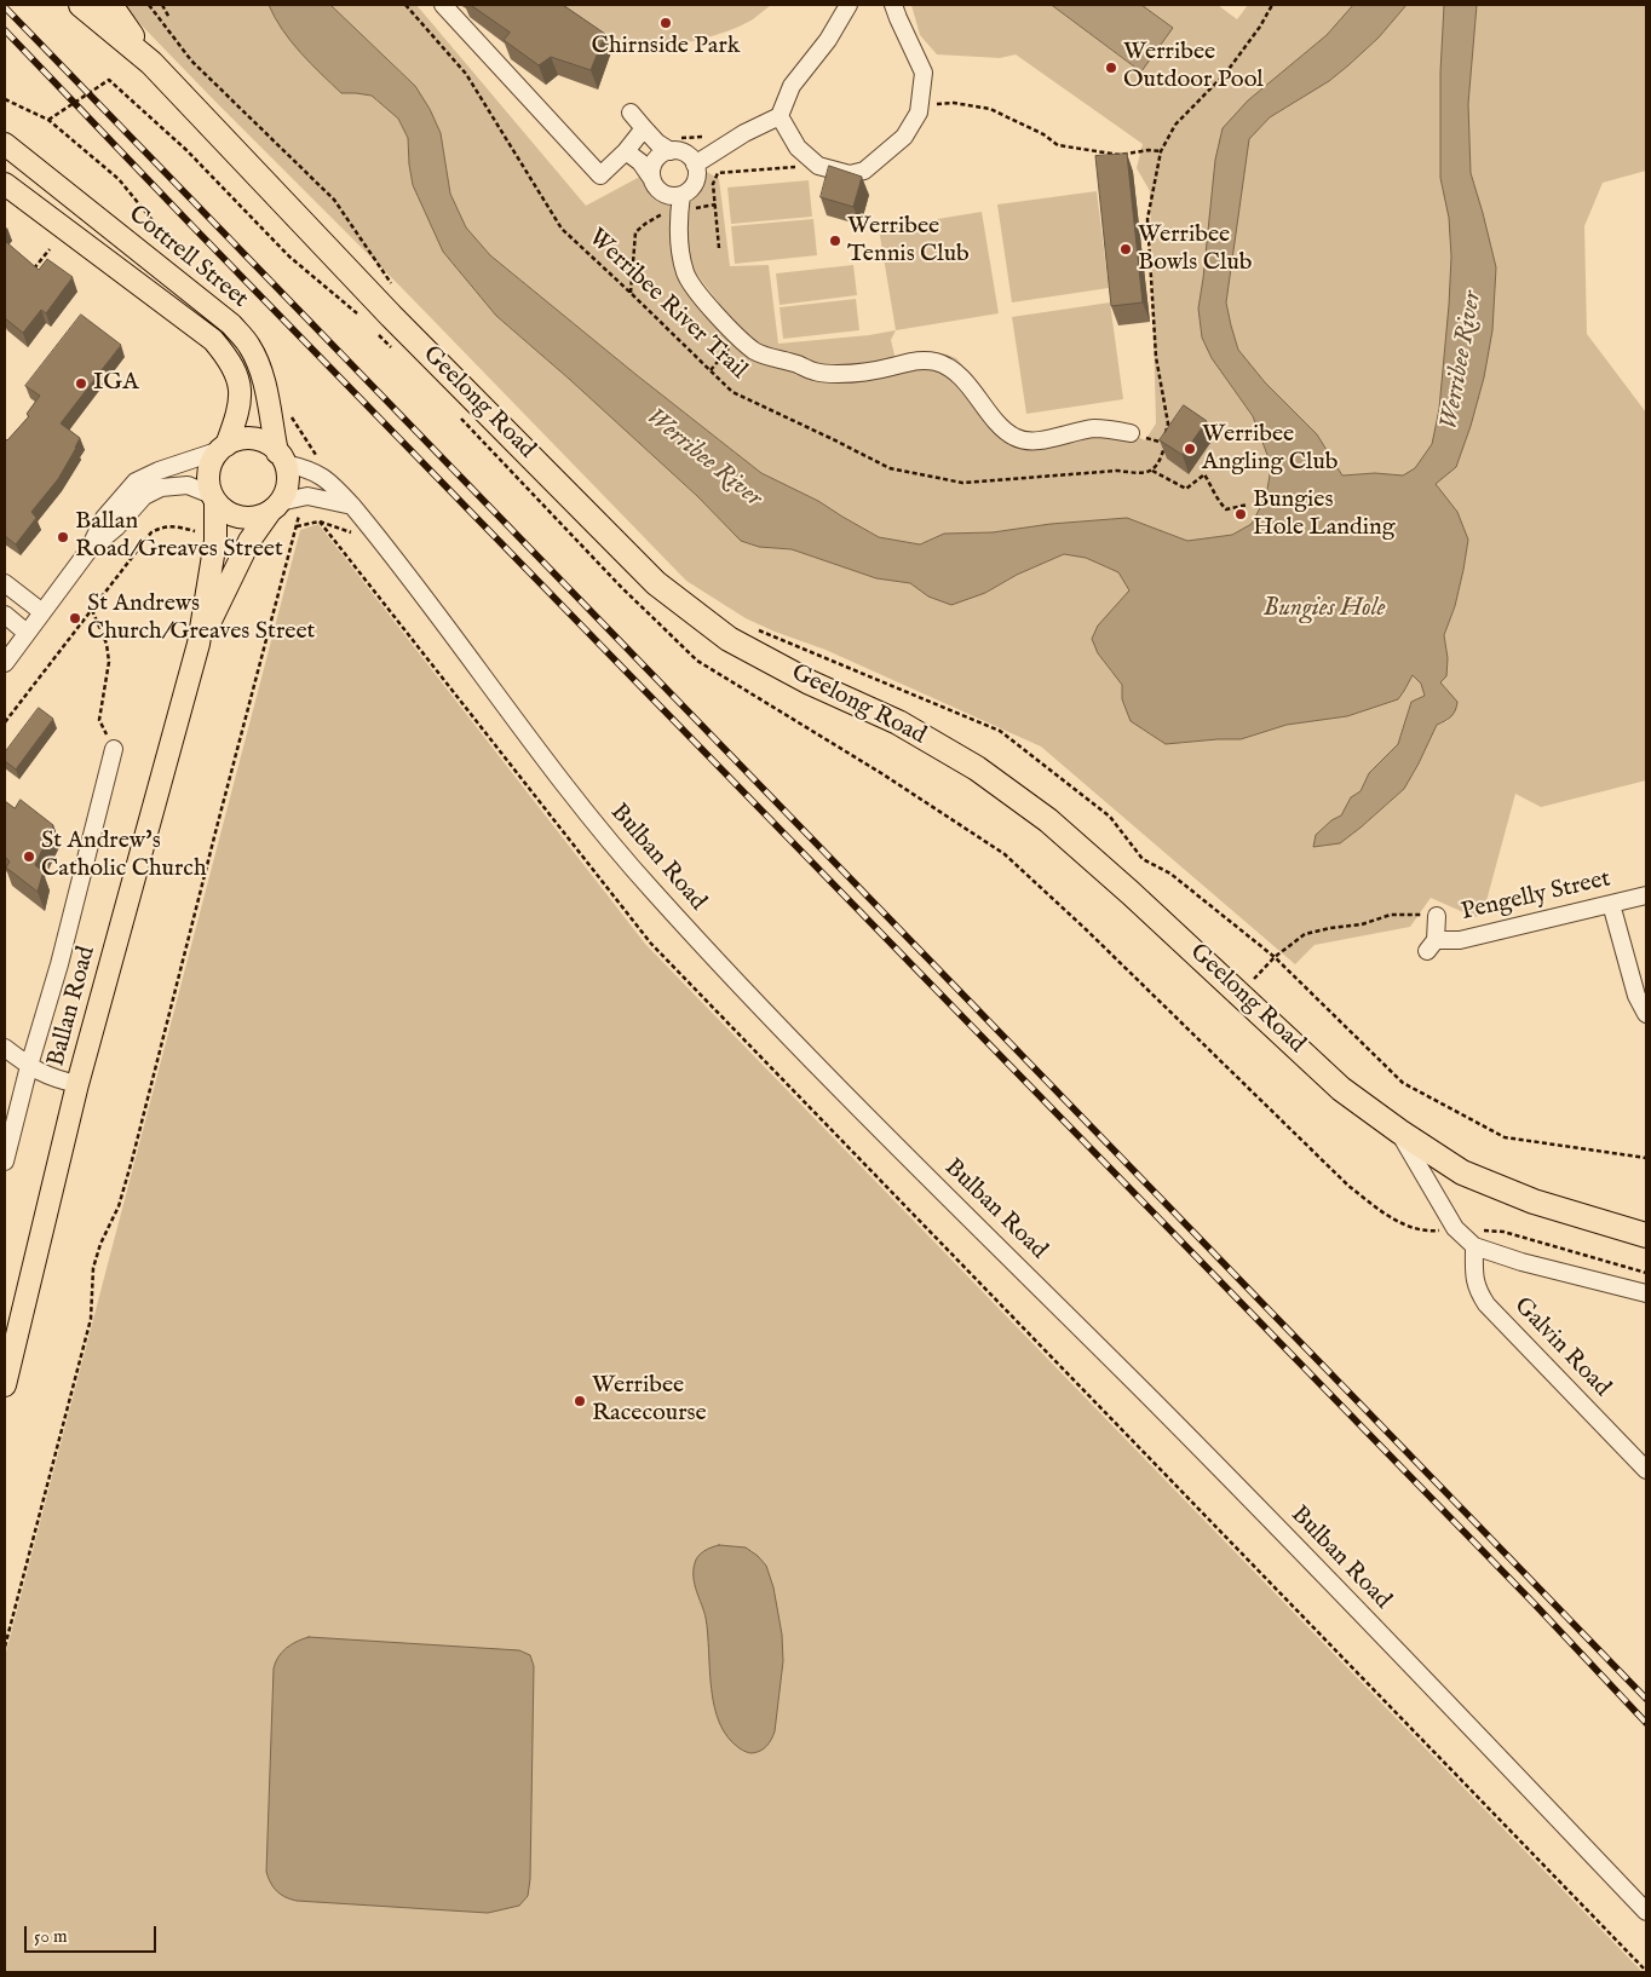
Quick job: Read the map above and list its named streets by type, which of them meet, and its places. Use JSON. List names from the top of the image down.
{
  "streets": {
    "highway": ["Geelong Road"],
    "main road": ["Cottrell Street", "Ballan Road"],
    "street": ["Bulban Road", "Pengelly Street", "Galvin Road"],
    "path": ["Werribee River Trail"]
  },
  "crossings": [
    ["Cottrell Street", "Bulban Road"],
    ["Cottrell Street", "Ballan Road"],
    ["Bulban Road", "Ballan Road"]
  ],
  "water": ["Werribee River", "Bungies Hole"],
  "places": [
    "Chirnside Park",
    "Werribee Outdoor Pool",
    "Werribee Tennis Club",
    "Werribee Bowls Club",
    "IGA",
    "Werribee Angling Club",
    "Bungies Hole Landing",
    "Ballan Road/Greaves Street",
    "St Andrews Church/Greaves Street",
    "St Andrew's Catholic Church",
    "Werribee Racecourse"
  ],
  "scale_bar": "50 m"
}
